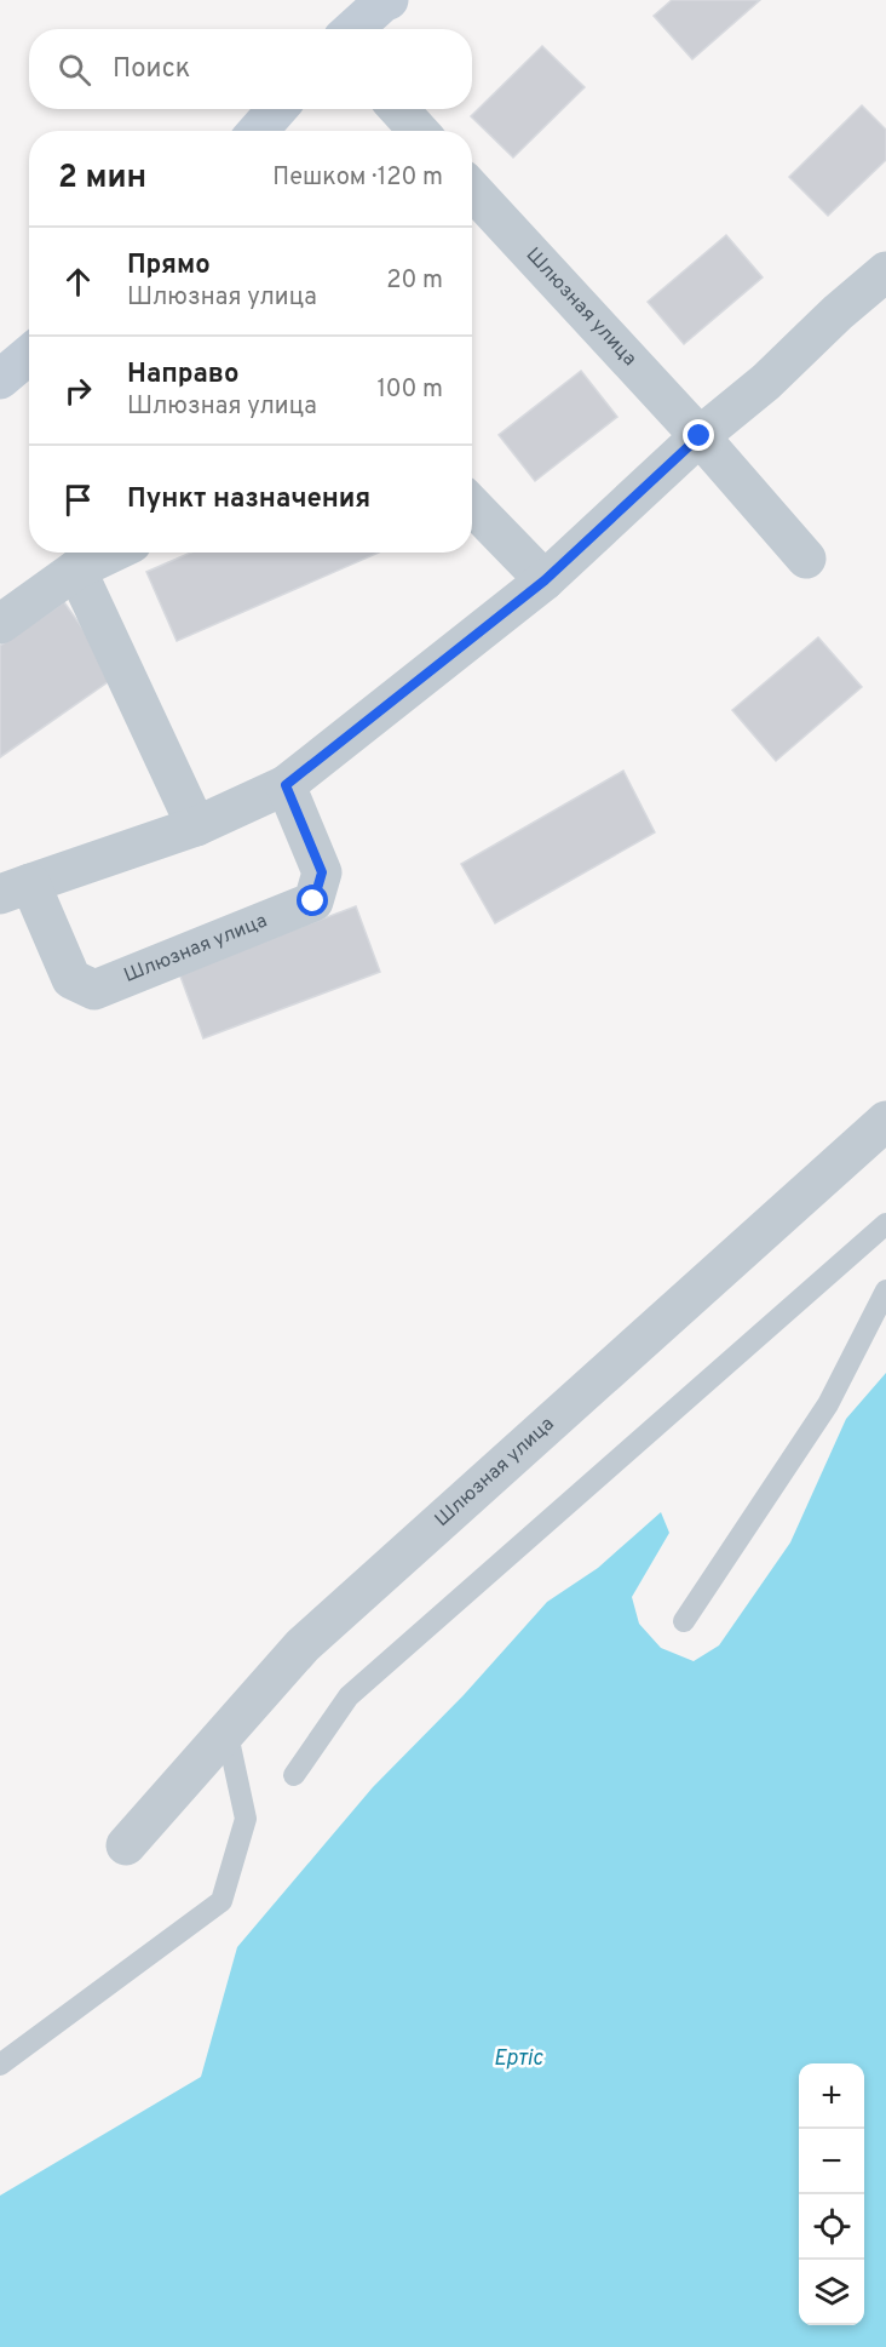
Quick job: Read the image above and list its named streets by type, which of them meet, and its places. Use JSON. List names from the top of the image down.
{
  "streets": {
    "street": ["Шлюзная улица"]
  },
  "water": ["Ертіс"],
  "page": {
    "search": "Поиск",
    "heading": ["2 мин", "Пешком · 120 m"],
    "list": [
      ["Прямо", "Шлюзная улица", "20 m"],
      ["Направо", "Шлюзная улица", "100 m"],
      "Пункт назначения"
    ],
    "map_buttons": ["+", "−"]
  }
}
